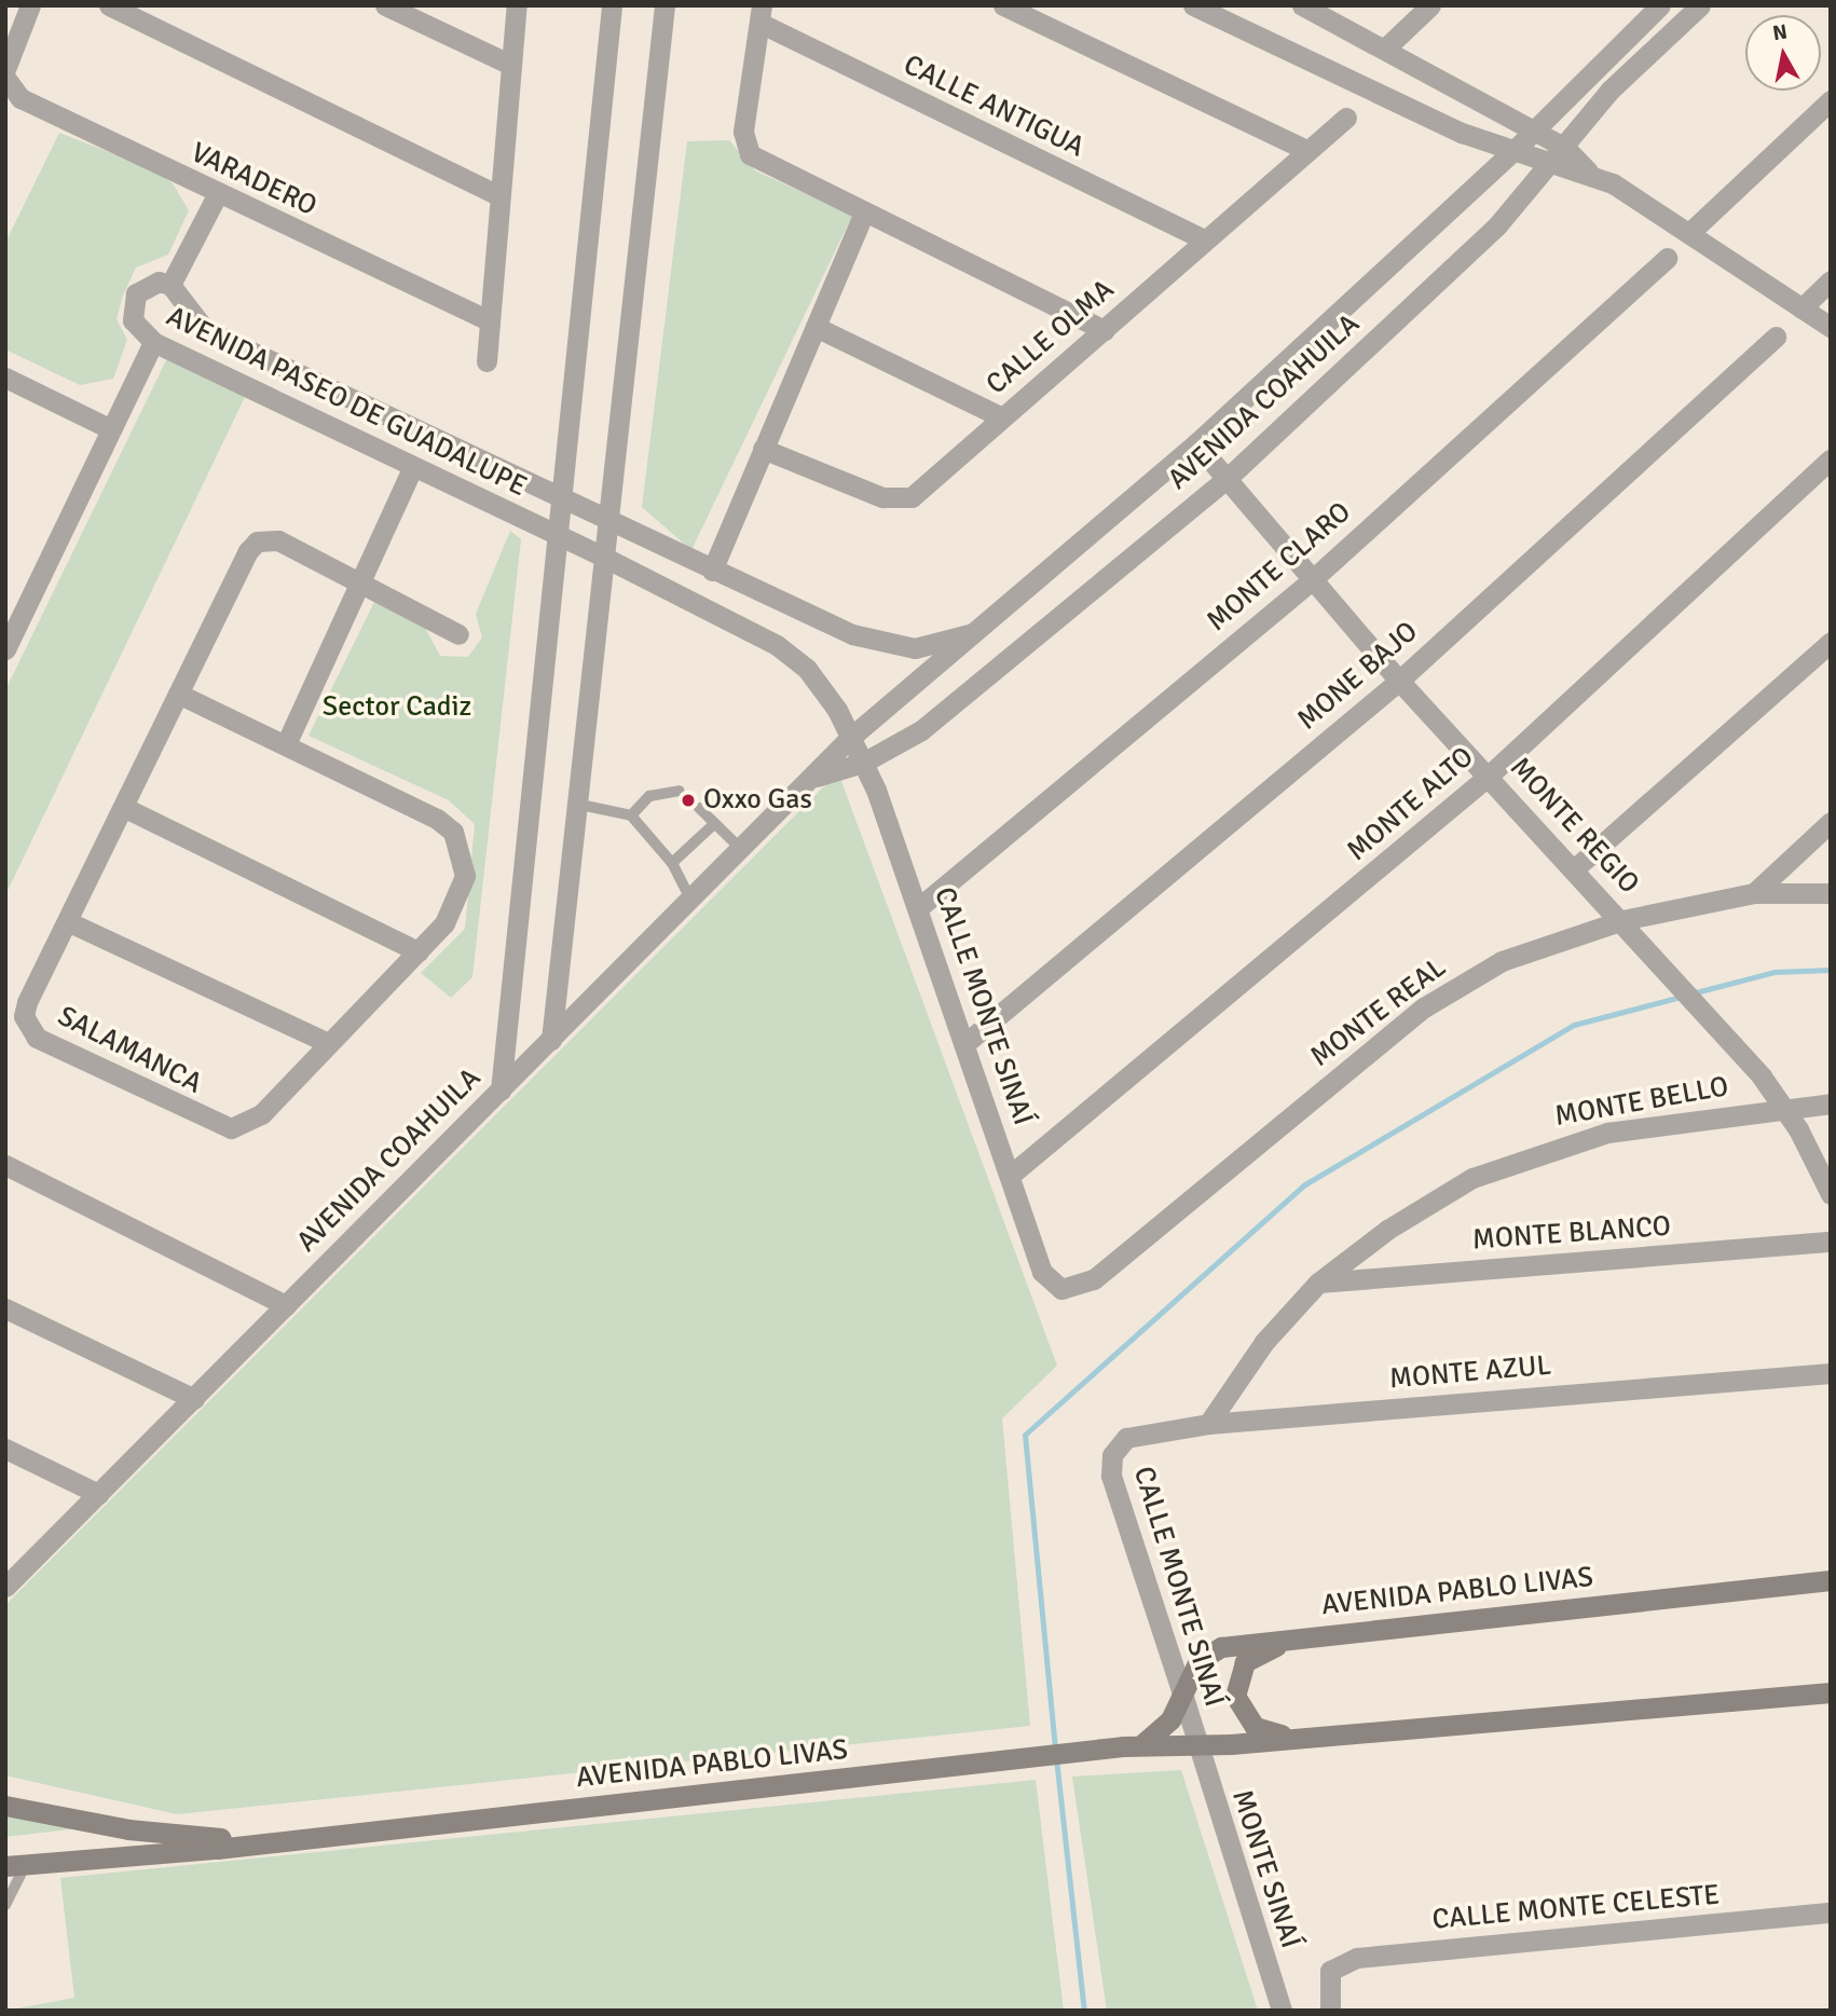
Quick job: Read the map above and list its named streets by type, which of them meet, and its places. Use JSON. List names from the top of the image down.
{
  "streets": {
    "main road": ["AVENIDA PABLO LIVAS"],
    "street": [
      "CALLE ANTIGUA",
      "VARADERO",
      "CALLE OLMA",
      "AVENIDA PASEO DE GUADALUPE",
      "AVENIDA COAHUILA",
      "MONTE CLARO",
      "MONE BAJO",
      "MONTE ALTO",
      "MONTE REGIO",
      "CALLE MONTE SINAÍ",
      "MONTE REAL",
      "SALAMANCA",
      "MONTE BELLO",
      "MONTE BLANCO",
      "MONTE AZUL",
      "MONTE SINAÍ",
      "CALLE MONTE CELESTE"
    ]
  },
  "crossings": [
    ["CALLE ANTIGUA", "CALLE OLMA"],
    ["AVENIDA PASEO DE GUADALUPE", "AVENIDA COAHUILA"],
    ["AVENIDA PASEO DE GUADALUPE", "CALLE MONTE SINAÍ"],
    ["AVENIDA COAHUILA", "MONTE REGIO"],
    ["AVENIDA COAHUILA", "CALLE MONTE SINAÍ"],
    ["MONTE CLARO", "MONTE REGIO"],
    ["MONTE CLARO", "CALLE MONTE SINAÍ"],
    ["MONE BAJO", "MONTE REGIO"],
    ["MONE BAJO", "CALLE MONTE SINAÍ"],
    ["MONTE ALTO", "MONTE REGIO"],
    ["MONTE ALTO", "CALLE MONTE SINAÍ"],
    ["MONTE REGIO", "MONTE REAL"],
    ["MONTE REGIO", "MONTE BELLO"],
    ["CALLE MONTE SINAÍ", "MONTE REAL"],
    ["CALLE MONTE SINAÍ", "MONTE AZUL"],
    ["CALLE MONTE SINAÍ", "AVENIDA PABLO LIVAS"],
    ["CALLE MONTE SINAÍ", "MONTE SINAÍ"],
    ["MONTE BELLO", "MONTE BLANCO"],
    ["MONTE BELLO", "MONTE AZUL"],
    ["AVENIDA PABLO LIVAS", "MONTE SINAÍ"]
  ],
  "parks": ["Sector Cadiz"],
  "places": ["Oxxo Gas"],
  "north": "top"
}
